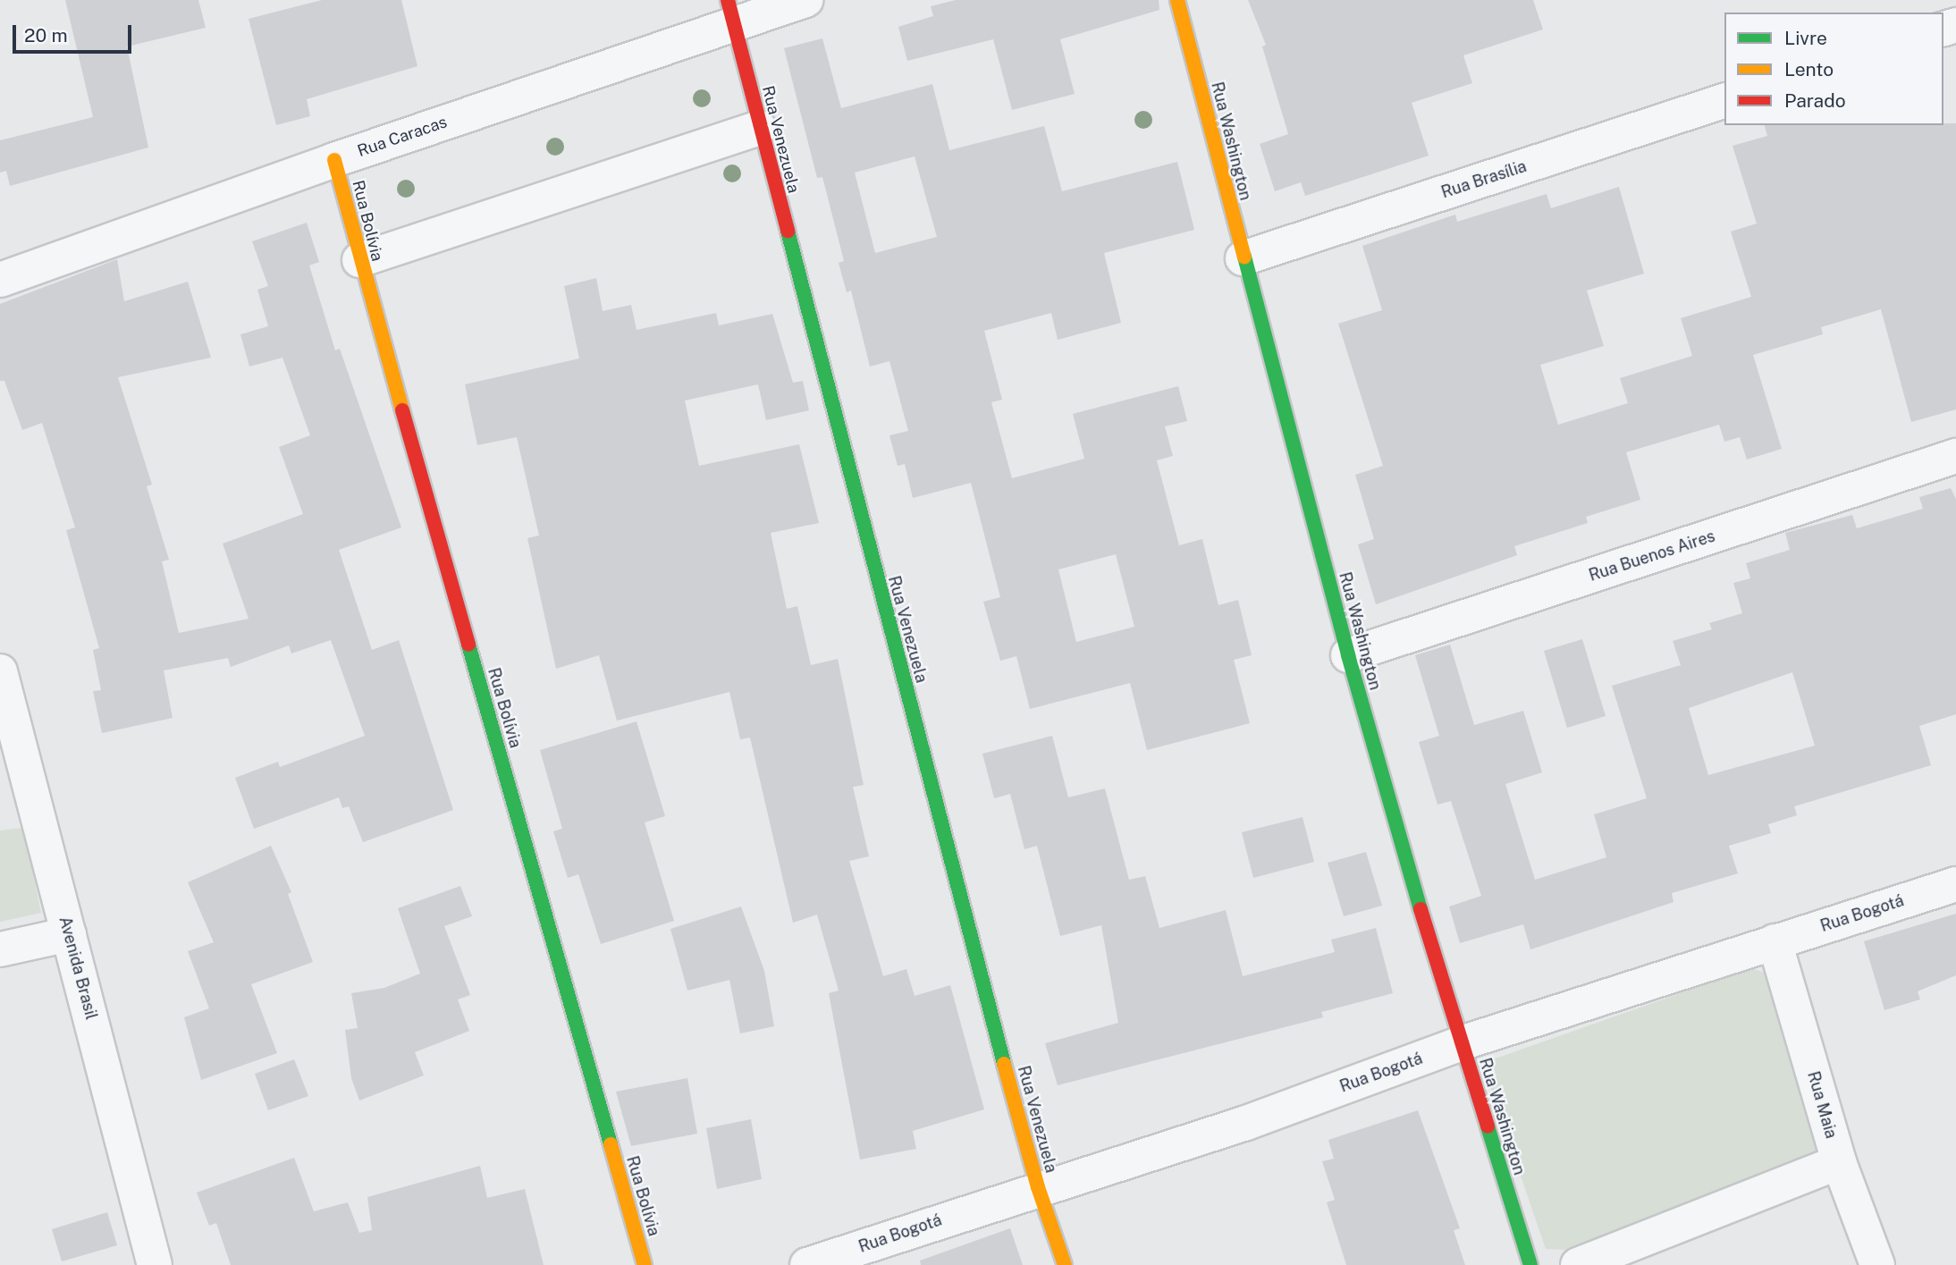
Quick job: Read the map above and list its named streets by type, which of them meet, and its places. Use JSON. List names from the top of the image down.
{
  "streets": {
    "street": [
      "Rua Caracas",
      "Rua Venezuela",
      "Rua Washington",
      "Rua Brasília",
      "Rua Bolívia",
      "Rua Buenos Aires",
      "Rua Bogotá",
      "Avenida Brasil",
      "Rua Maia"
    ]
  },
  "crossings": [
    ["Rua Caracas", "Rua Venezuela"],
    ["Rua Caracas", "Rua Bolívia"],
    ["Rua Venezuela", "Rua Bogotá"],
    ["Rua Washington", "Rua Brasília"],
    ["Rua Washington", "Rua Buenos Aires"],
    ["Rua Washington", "Rua Bogotá"],
    ["Rua Bogotá", "Rua Maia"]
  ],
  "legend": ["Livre", "Lento", "Parado"],
  "scale_bar": "20 m"
}
